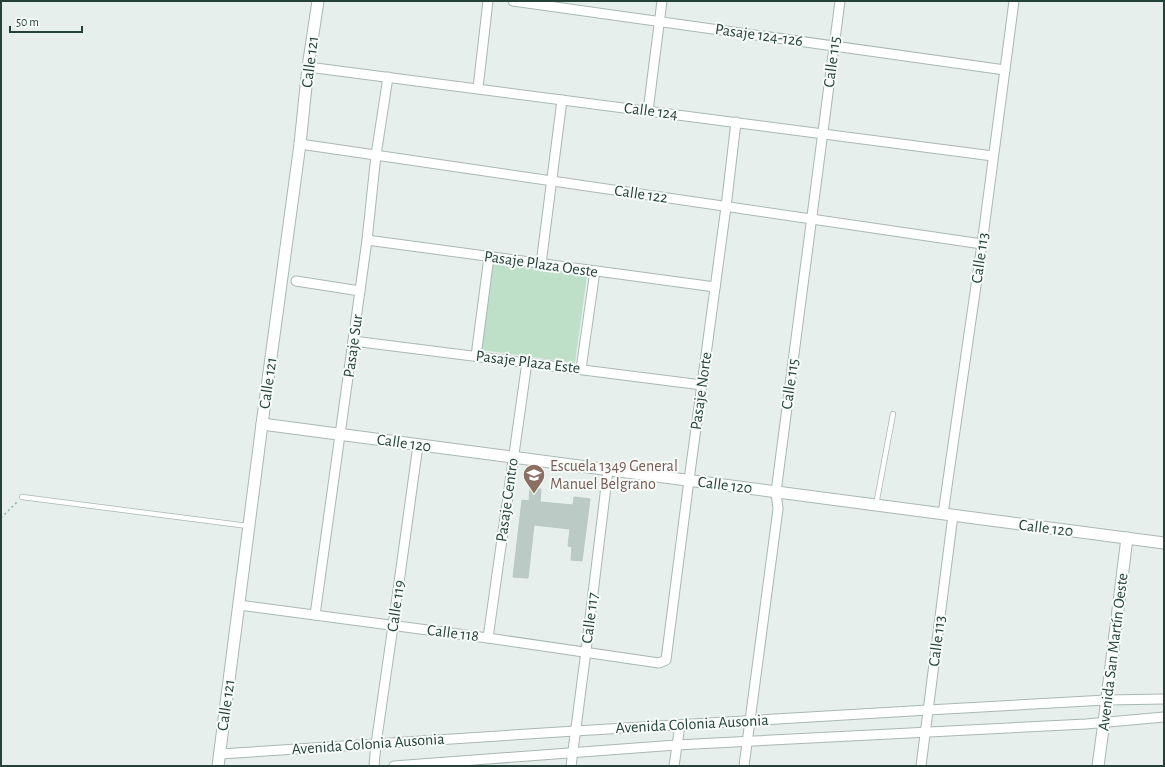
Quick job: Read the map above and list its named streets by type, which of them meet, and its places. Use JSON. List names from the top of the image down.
{
  "streets": {
    "street": [
      "Pasaje 124-126",
      "Calle 121",
      "Calle 115",
      "Calle 124",
      "Calle 122",
      "Calle 113",
      "Pasaje Plaza Oeste",
      "Pasaje Sur",
      "Pasaje Plaza Este",
      "Pasaje Norte",
      "Calle 120",
      "Pasaje Centro",
      "Calle 119",
      "Calle 117",
      "Calle 118",
      "Avenida San Martín Oeste",
      "Avenida Colonia Ausonia"
    ]
  },
  "crossings": [
    ["Pasaje 124-126", "Calle 115"],
    ["Pasaje 124-126", "Calle 113"],
    ["Calle 121", "Calle 124"],
    ["Calle 121", "Calle 122"],
    ["Calle 121", "Calle 120"],
    ["Calle 121", "Calle 118"],
    ["Calle 121", "Avenida Colonia Ausonia"],
    ["Calle 115", "Calle 124"],
    ["Calle 115", "Calle 122"],
    ["Calle 115", "Calle 120"],
    ["Calle 115", "Avenida Colonia Ausonia"],
    ["Calle 124", "Calle 113"],
    ["Calle 124", "Pasaje Sur"],
    ["Calle 124", "Pasaje Norte"],
    ["Calle 122", "Calle 113"],
    ["Calle 122", "Pasaje Sur"],
    ["Calle 122", "Pasaje Norte"],
    ["Calle 113", "Calle 120"],
    ["Calle 113", "Avenida Colonia Ausonia"],
    ["Pasaje Plaza Oeste", "Pasaje Sur"],
    ["Pasaje Plaza Oeste", "Pasaje Norte"],
    ["Pasaje Sur", "Pasaje Plaza Este"],
    ["Pasaje Sur", "Calle 120"],
    ["Pasaje Sur", "Calle 118"],
    ["Pasaje Plaza Este", "Pasaje Norte"],
    ["Pasaje Plaza Este", "Pasaje Centro"],
    ["Pasaje Norte", "Calle 120"],
    ["Pasaje Norte", "Calle 118"],
    ["Calle 120", "Pasaje Centro"],
    ["Calle 120", "Calle 119"],
    ["Calle 120", "Calle 117"],
    ["Calle 120", "Avenida San Martín Oeste"],
    ["Pasaje Centro", "Calle 118"],
    ["Calle 119", "Calle 118"],
    ["Calle 119", "Avenida Colonia Ausonia"],
    ["Calle 117", "Calle 118"],
    ["Calle 117", "Avenida Colonia Ausonia"],
    ["Avenida San Martín Oeste", "Avenida Colonia Ausonia"]
  ],
  "places": {
    "school or university": ["Escuela 1349 General Manuel Belgrano"]
  },
  "scale_bar": "50 m"
}
